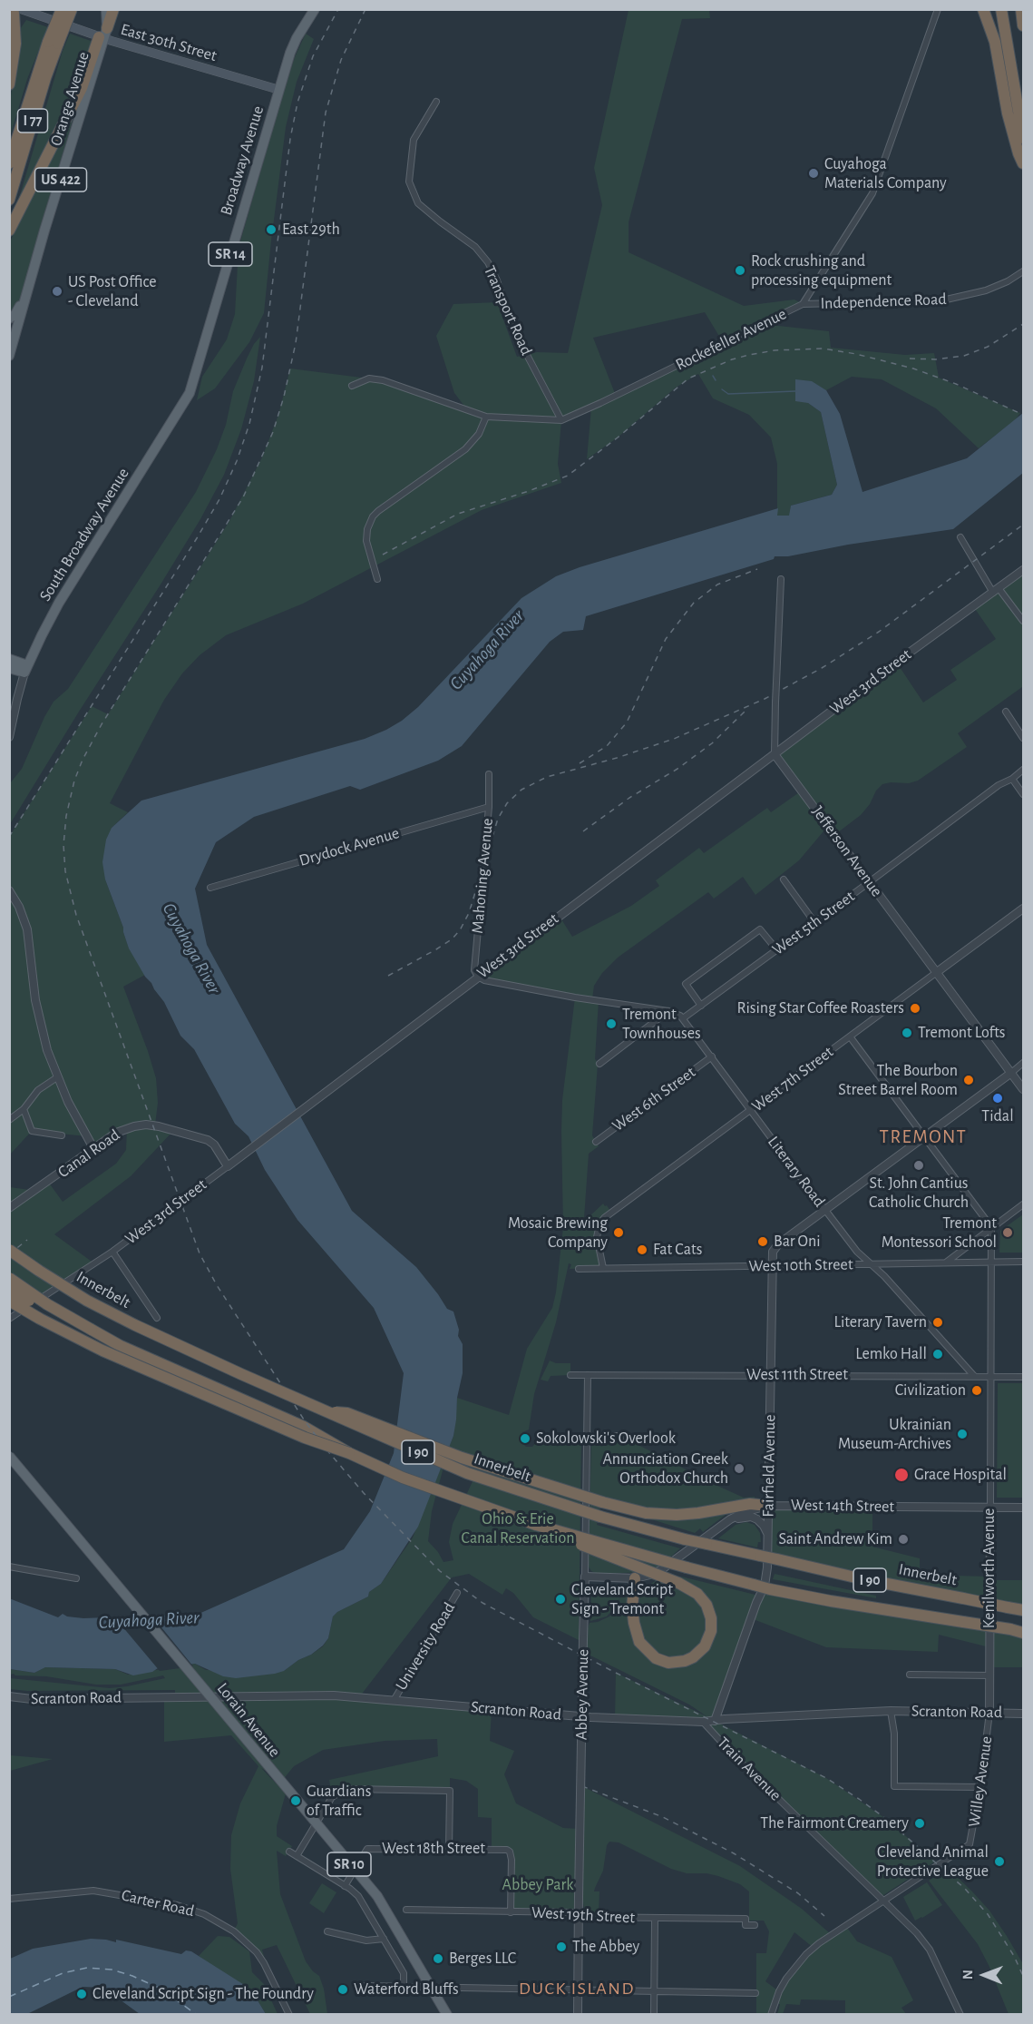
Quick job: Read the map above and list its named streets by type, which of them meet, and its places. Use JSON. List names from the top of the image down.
{
  "streets": {
    "highway": ["I 77", "Innerbelt", "I 90"],
    "main road": [
      "East 30th Street",
      "Orange Avenue",
      "Broadway Avenue",
      "US 422",
      "SR 14",
      "South Broadway Avenue",
      "Lorain Avenue",
      "SR 10"
    ],
    "street": [
      "Independence Road",
      "Transport Road",
      "Rockefeller Avenue",
      "West 3rd Street",
      "Drydock Avenue",
      "Jefferson Avenue",
      "Mahoning Avenue",
      "West 5th Street",
      "West 7th Street",
      "West 6th Street",
      "Canal Road",
      "Literary Road",
      "West 10th Street",
      "West 11th Street",
      "Fairfield Avenue",
      "West 14th Street",
      "Kenilworth Avenue",
      "University Road",
      "Abbey Avenue",
      "Scranton Road",
      "Train Avenue",
      "Willey Avenue",
      "West 18th Street",
      "Carter Road",
      "West 19th Street"
    ]
  },
  "crossings": [
    ["East 30th Street", "Orange Avenue"],
    ["East 30th Street", "Broadway Avenue"],
    ["East 30th Street", "US 422"],
    ["Orange Avenue", "US 422"],
    ["Broadway Avenue", "South Broadway Avenue"],
    ["Independence Road", "Rockefeller Avenue"],
    ["Transport Road", "Rockefeller Avenue"],
    ["West 3rd Street", "Jefferson Avenue"],
    ["West 3rd Street", "Mahoning Avenue"],
    ["West 3rd Street", "Canal Road"],
    ["West 3rd Street", "Literary Road"],
    ["Drydock Avenue", "Mahoning Avenue"],
    ["Jefferson Avenue", "West 5th Street"],
    ["Jefferson Avenue", "West 7th Street"],
    ["Mahoning Avenue", "Literary Road"],
    ["West 5th Street", "Literary Road"],
    ["West 7th Street", "Literary Road"],
    ["West 7th Street", "West 10th Street"],
    ["West 6th Street", "Literary Road"],
    ["Literary Road", "West 10th Street"],
    ["Literary Road", "West 11th Street"],
    ["West 10th Street", "Fairfield Avenue"],
    ["West 10th Street", "Kenilworth Avenue"],
    ["West 11th Street", "Fairfield Avenue"],
    ["West 11th Street", "Kenilworth Avenue"],
    ["West 11th Street", "Abbey Avenue"],
    ["Fairfield Avenue", "West 14th Street"],
    ["Fairfield Avenue", "Scranton Road"],
    ["West 14th Street", "Kenilworth Avenue"],
    ["West 14th Street", "Abbey Avenue"],
    ["Kenilworth Avenue", "Scranton Road"],
    ["Kenilworth Avenue", "Willey Avenue"],
    ["University Road", "Scranton Road"],
    ["Abbey Avenue", "West 19th Street"],
    ["Scranton Road", "Train Avenue"],
    ["Scranton Road", "Willey Avenue"],
    ["Train Avenue", "Willey Avenue"],
    ["West 18th Street", "West 19th Street"]
  ],
  "districts": ["TREMONT", "DUCK ISLAND"],
  "water": ["Cuyahoga River"],
  "parks": ["Ohio & Erie Canal Reservation", "Abbey Park"],
  "places": [
    "Cuyahoga Materials Company",
    "East 29th",
    "Rock crushing and processing equipment",
    "US Post Office - Cleveland",
    "Rising Star Coffee Roasters",
    "Tremont Townhouses",
    "Tremont Lofts",
    "The Bourbon Street Barrel Room",
    "Tidal",
    "St. John Cantius Catholic Church",
    "Mosaic Brewing Company",
    "Tremont Montessori School",
    "Bar Oni",
    "Fat Cats",
    "Literary Tavern",
    "Lemko Hall",
    "Civilization",
    "Ukrainian Museum-Archives",
    "Sokolowski's Overlook",
    "Annunciation Greek Orthodox Church",
    "Grace Hospital",
    "Saint Andrew Kim",
    "Cleveland Script Sign - Tremont",
    "Guardians of Traffic",
    "The Fairmont Creamery",
    "Cleveland Animal Protective League",
    "The Abbey",
    "Berges LLC",
    "Waterford Bluffs",
    "Cleveland Script Sign - The Foundry"
  ],
  "north": "left"
}
